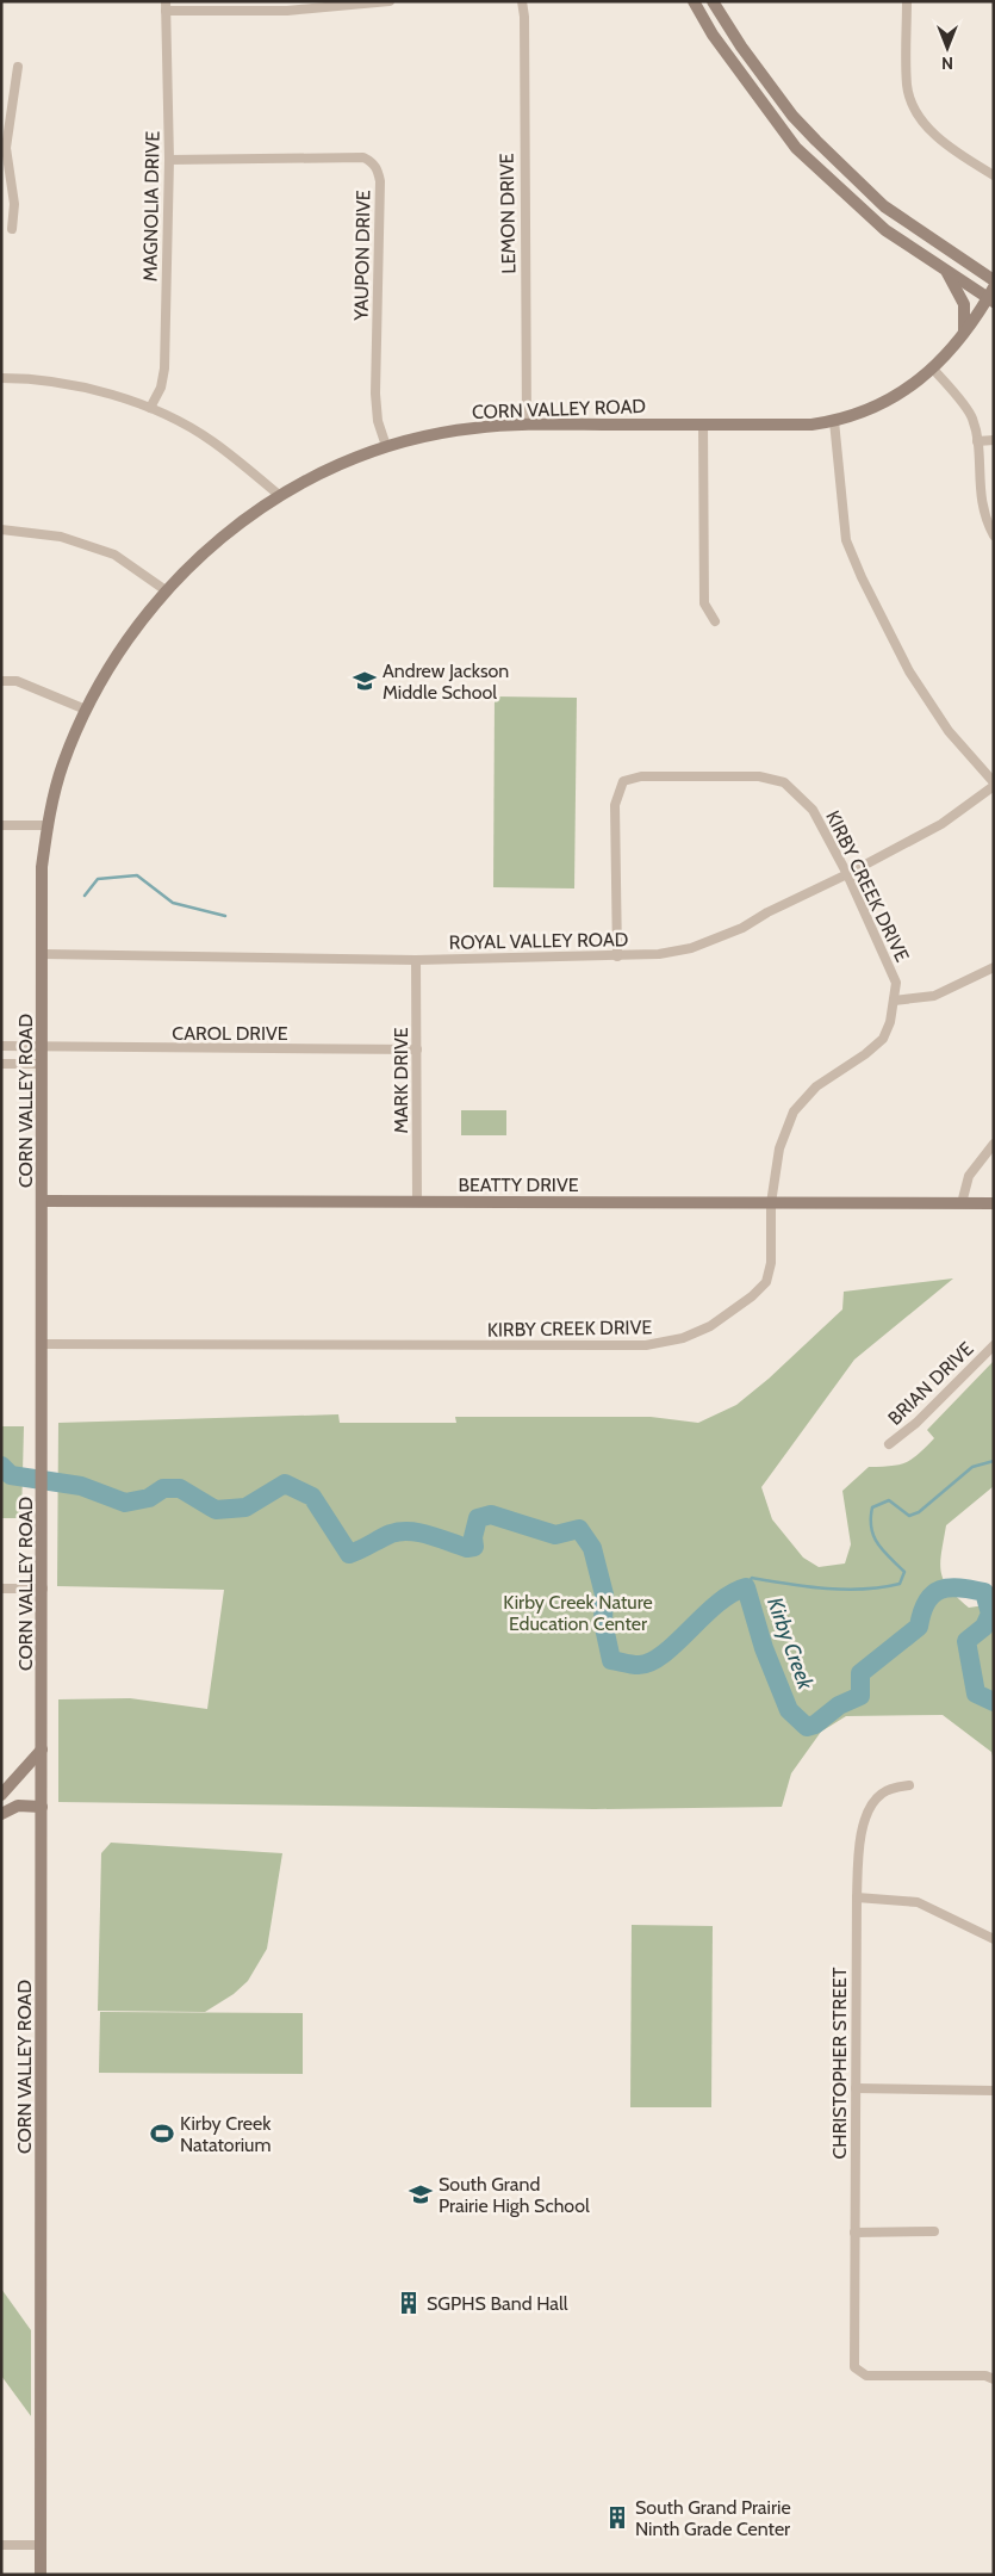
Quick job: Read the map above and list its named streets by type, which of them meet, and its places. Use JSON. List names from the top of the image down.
{
  "streets": {
    "main road": ["CORN VALLEY ROAD", "BEATTY DRIVE"],
    "street": [
      "MAGNOLIA DRIVE",
      "LEMON DRIVE",
      "YAUPON DRIVE",
      "KIRBY CREEK DRIVE",
      "ROYAL VALLEY ROAD",
      "CAROL DRIVE",
      "MARK DRIVE",
      "BRIAN DRIVE",
      "CHRISTOPHER STREET"
    ]
  },
  "crossings": [
    ["MAGNOLIA DRIVE", "YAUPON DRIVE"],
    ["LEMON DRIVE", "CORN VALLEY ROAD"],
    ["YAUPON DRIVE", "CORN VALLEY ROAD"],
    ["CORN VALLEY ROAD", "KIRBY CREEK DRIVE"],
    ["CORN VALLEY ROAD", "ROYAL VALLEY ROAD"],
    ["CORN VALLEY ROAD", "CAROL DRIVE"],
    ["CORN VALLEY ROAD", "BEATTY DRIVE"],
    ["KIRBY CREEK DRIVE", "ROYAL VALLEY ROAD"],
    ["KIRBY CREEK DRIVE", "BEATTY DRIVE"],
    ["ROYAL VALLEY ROAD", "MARK DRIVE"],
    ["CAROL DRIVE", "MARK DRIVE"],
    ["MARK DRIVE", "BEATTY DRIVE"]
  ],
  "water": ["Kirby Creek"],
  "parks": ["Kirby Creek Nature Education Center"],
  "places": {
    "school or university": ["Andrew Jackson Middle School", "South Grand Prairie High School"],
    "sports": ["Kirby Creek Natatorium"],
    "building": ["SGPHS Band Hall", "South Grand Prairie Ninth Grade Center"]
  },
  "north": "bottom"
}
